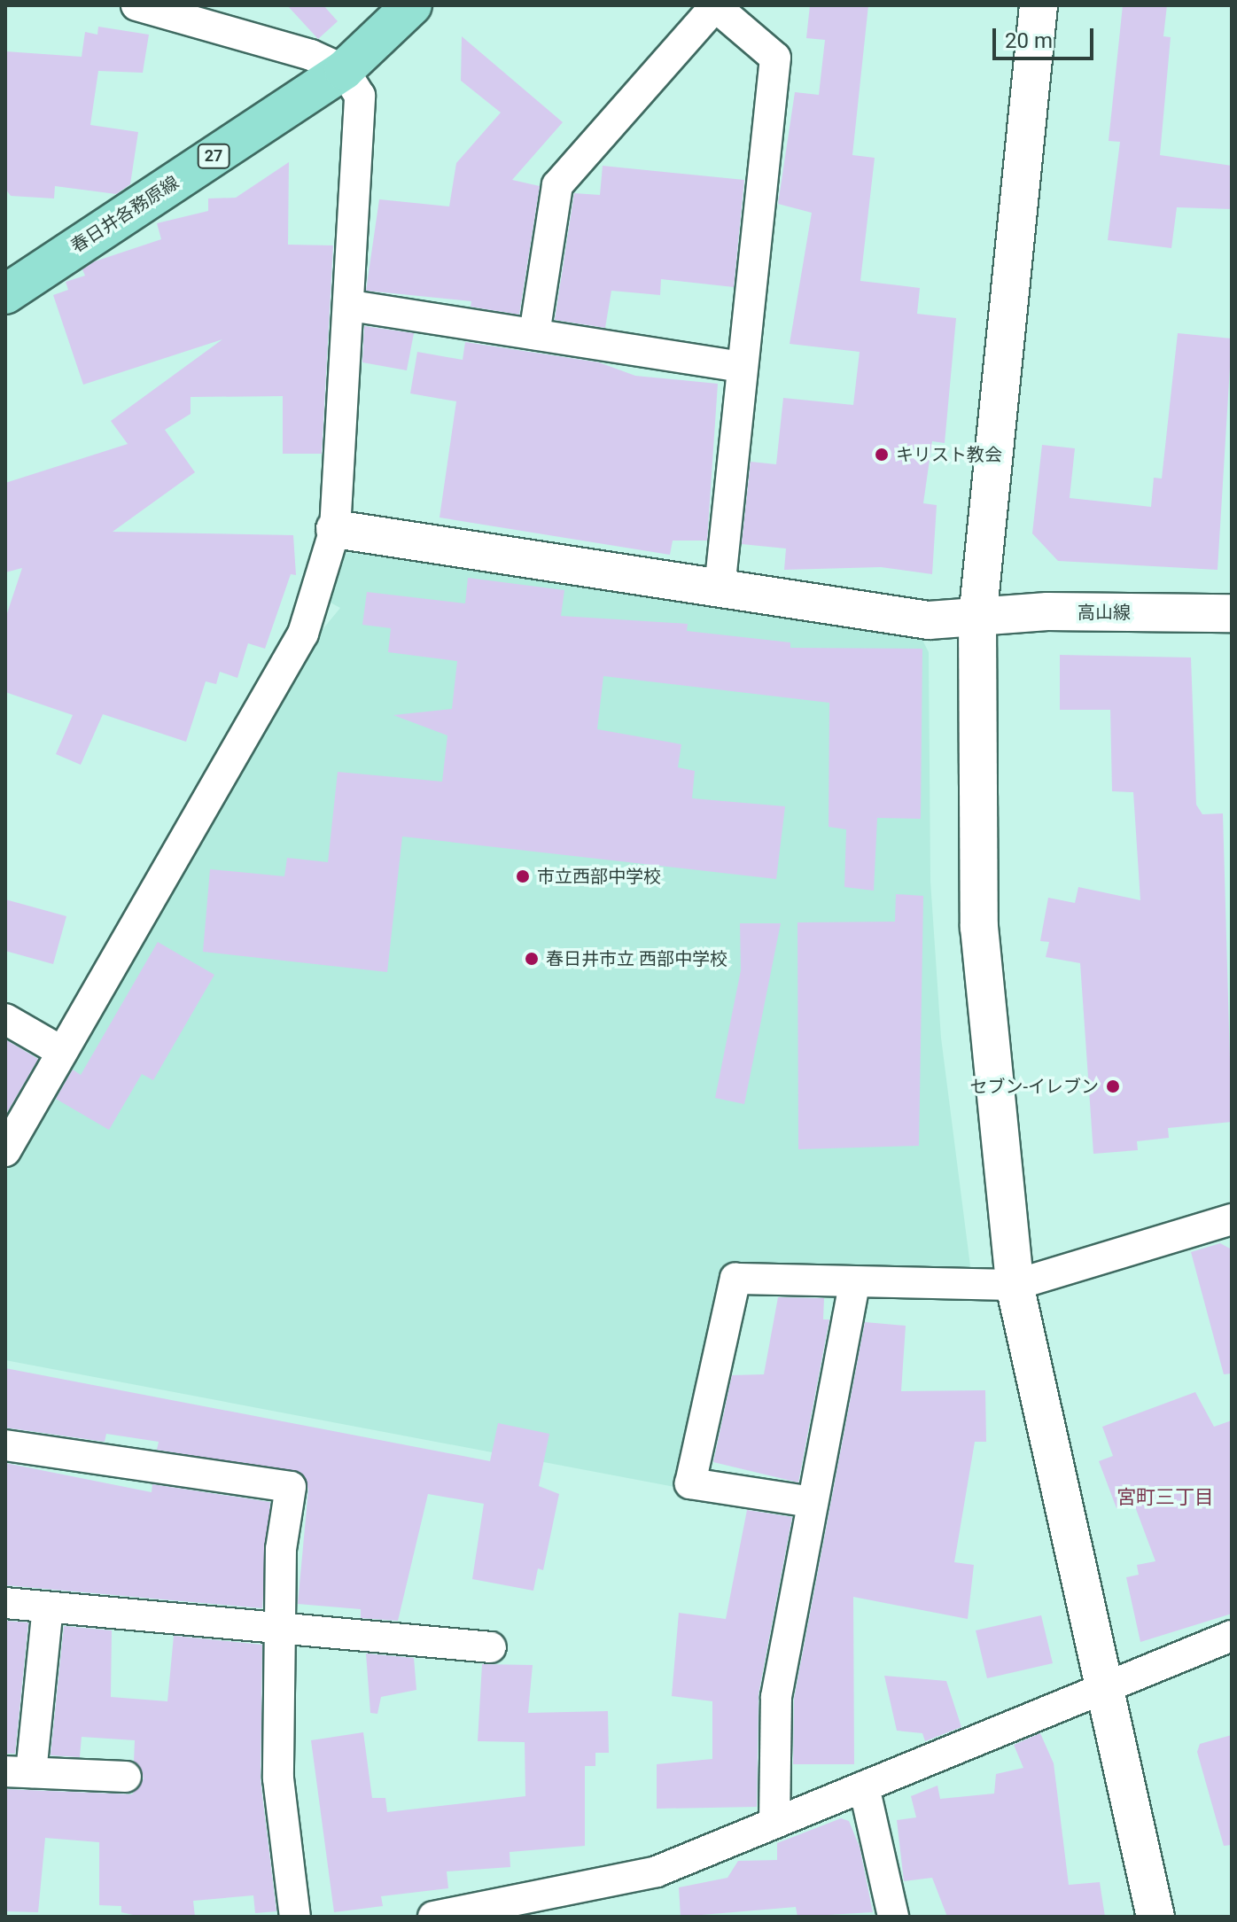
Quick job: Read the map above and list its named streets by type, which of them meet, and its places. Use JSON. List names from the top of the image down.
{
  "streets": {
    "main road": ["27", "春日井各務原線"],
    "street": ["高山線"]
  },
  "districts": ["宮町三丁目"],
  "places": [
    "キリスト教会",
    "市立西部中学校",
    "春日井市立 西部中学校",
    "セブン-イレブン"
  ],
  "scale_bar": "20 m"
}
